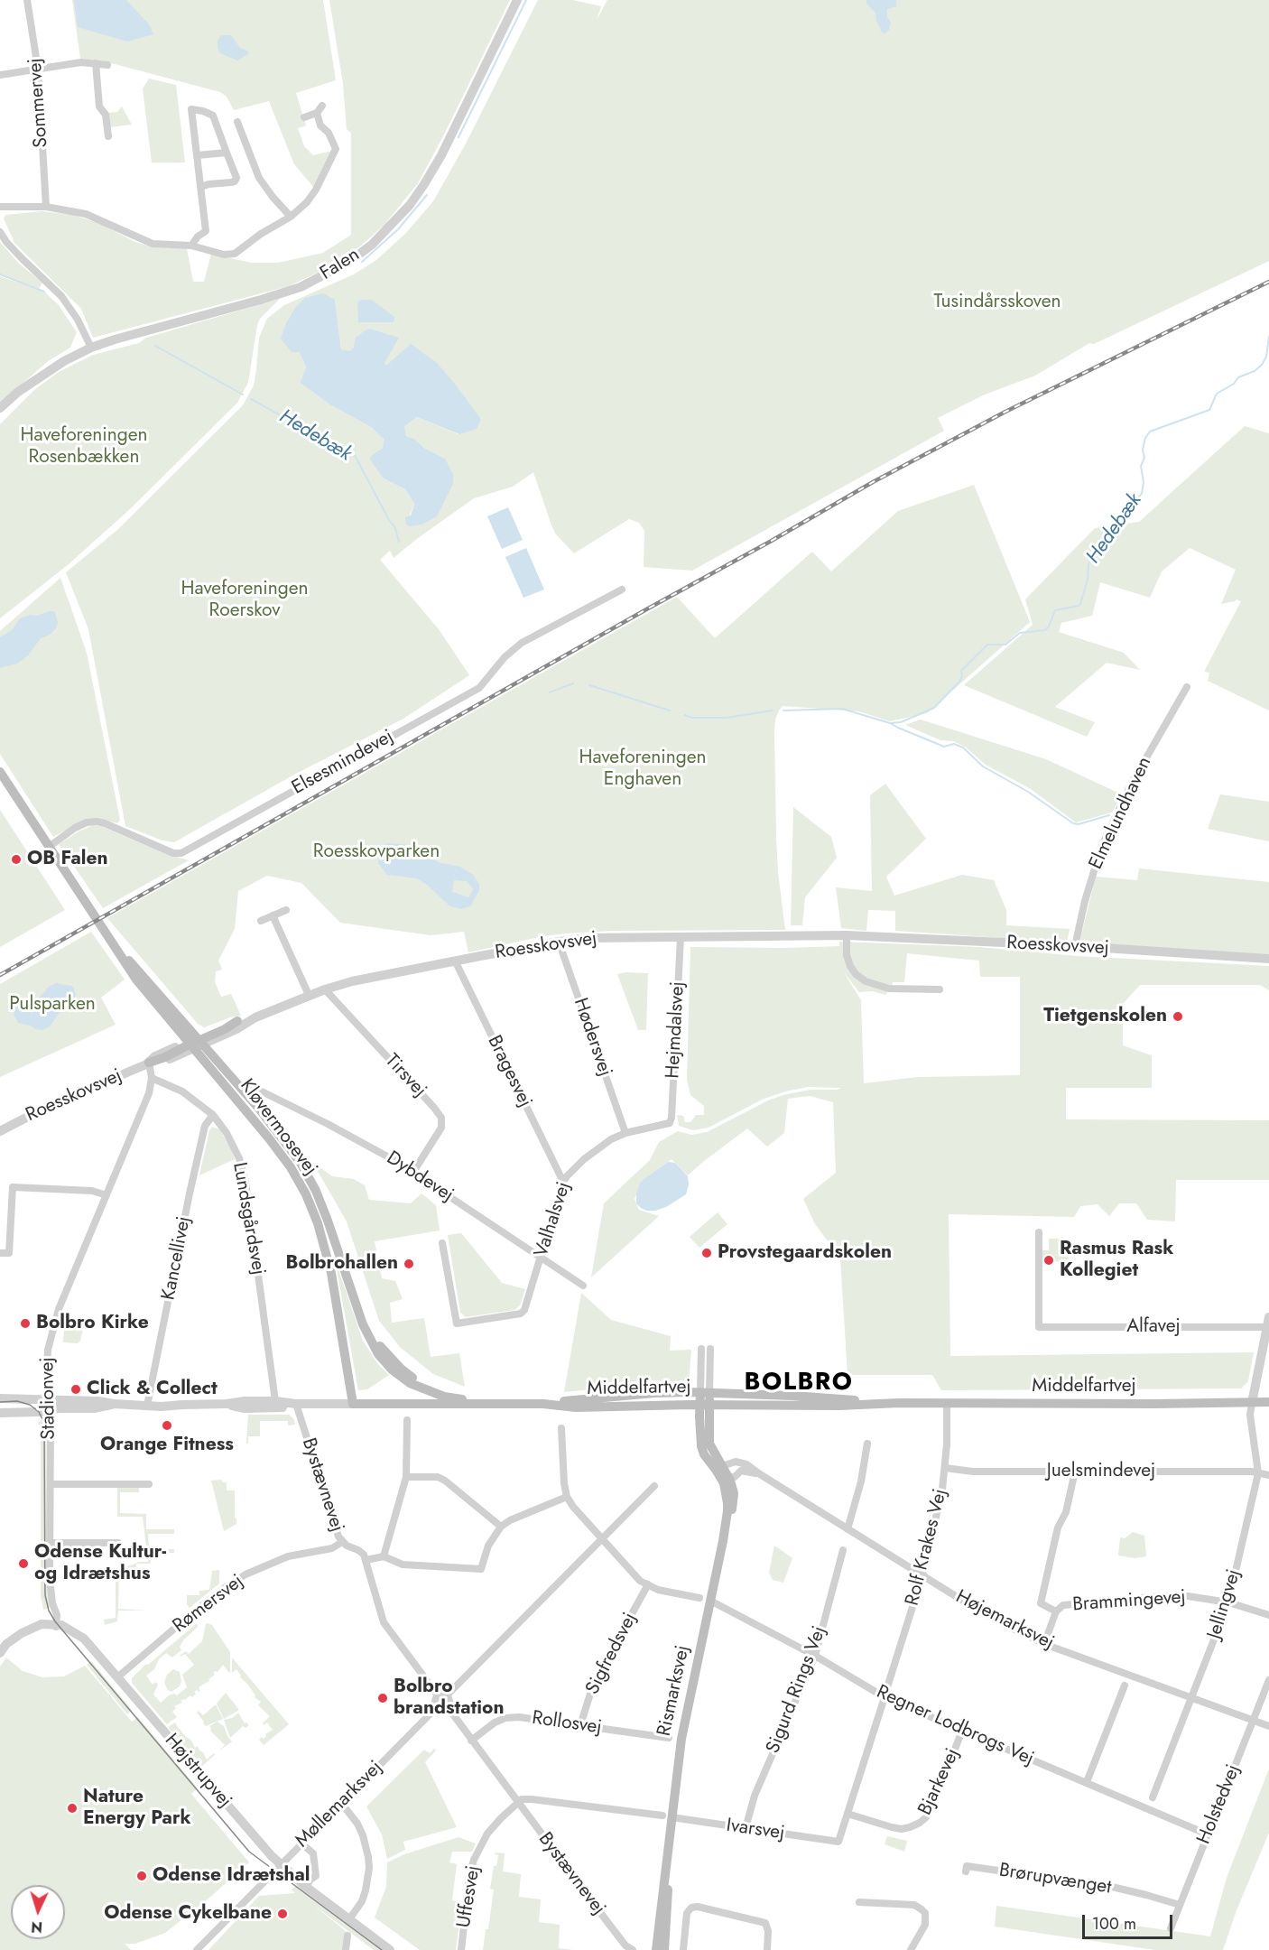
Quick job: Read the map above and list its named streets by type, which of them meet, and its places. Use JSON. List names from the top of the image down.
{
  "streets": {
    "main road": ["Kløvermosevej", "Middelfartvej", "Rismarksvej"],
    "street": [
      "Sommervej",
      "Falen",
      "Elsesmindevej",
      "Elmelundhaven",
      "Roesskovsvej",
      "Hejmdalsvej",
      "Hødersvej",
      "Bragesvej",
      "Tirsvej",
      "Dybdevej",
      "Lundsgårdsvej",
      "Valhalsvej",
      "Kancellivej",
      "Alfavej",
      "Stadionvej",
      "Juelsmindevej",
      "Bystævnevej",
      "Rolf Krakes Vej",
      "Brammingevej",
      "Rømersvej",
      "Jellingvej",
      "Højemarksvej",
      "Sigfredsvej",
      "Sigurd Rings Vej",
      "Rollosvej",
      "Regner Lodbrogs Vej",
      "Højstrupvej",
      "Bjarkevej",
      "Møllemarksvej",
      "Holstedvej",
      "Ivarsvej",
      "Brørupvænget",
      "Uffesvej"
    ]
  },
  "crossings": [
    ["Elsesmindevej", "Kløvermosevej"],
    ["Elmelundhaven", "Roesskovsvej"],
    ["Roesskovsvej", "Hejmdalsvej"],
    ["Roesskovsvej", "Hødersvej"],
    ["Roesskovsvej", "Bragesvej"],
    ["Roesskovsvej", "Tirsvej"],
    ["Roesskovsvej", "Kløvermosevej"],
    ["Roesskovsvej", "Stadionvej"],
    ["Hejmdalsvej", "Valhalsvej"],
    ["Hødersvej", "Valhalsvej"],
    ["Bragesvej", "Valhalsvej"],
    ["Tirsvej", "Dybdevej"],
    ["Kløvermosevej", "Middelfartvej"],
    ["Dybdevej", "Valhalsvej"],
    ["Lundsgårdsvej", "Kancellivej"],
    ["Lundsgårdsvej", "Middelfartvej"],
    ["Lundsgårdsvej", "Stadionvej"],
    ["Kancellivej", "Middelfartvej"],
    ["Middelfartvej", "Stadionvej"],
    ["Middelfartvej", "Bystævnevej"],
    ["Middelfartvej", "Rolf Krakes Vej"],
    ["Middelfartvej", "Jellingvej"],
    ["Middelfartvej", "Rismarksvej"],
    ["Stadionvej", "Højstrupvej"],
    ["Juelsmindevej", "Rolf Krakes Vej"],
    ["Juelsmindevej", "Jellingvej"],
    ["Bystævnevej", "Rømersvej"],
    ["Bystævnevej", "Rollosvej"],
    ["Bystævnevej", "Møllemarksvej"],
    ["Bystævnevej", "Ivarsvej"],
    ["Bystævnevej", "Uffesvej"],
    ["Rolf Krakes Vej", "Højemarksvej"],
    ["Brammingevej", "Jellingvej"],
    ["Brammingevej", "Højemarksvej"],
    ["Rømersvej", "Højstrupvej"],
    ["Jellingvej", "Højemarksvej"],
    ["Højemarksvej", "Rismarksvej"],
    ["Højemarksvej", "Holstedvej"],
    ["Sigfredsvej", "Rollosvej"],
    ["Sigurd Rings Vej", "Regner Lodbrogs Vej"],
    ["Sigurd Rings Vej", "Ivarsvej"],
    ["Rismarksvej", "Regner Lodbrogs Vej"],
    ["Rismarksvej", "Ivarsvej"],
    ["Regner Lodbrogs Vej", "Bjarkevej"],
    ["Regner Lodbrogs Vej", "Holstedvej"],
    ["Højstrupvej", "Møllemarksvej"],
    ["Bjarkevej", "Ivarsvej"],
    ["Holstedvej", "Brørupvænget"],
    ["Ivarsvej", "Uffesvej"]
  ],
  "districts": ["BOLBRO"],
  "water": ["Hedebæk"],
  "parks": [
    "Tusindårsskoven",
    "Haveforeningen Rosenbækken",
    "Haveforeningen Roerskov",
    "Haveforeningen Enghaven",
    "Roesskovparken",
    "Pulsparken"
  ],
  "places": [
    "OB Falen",
    "Tietgenskolen",
    "Provstegaardskolen",
    "Rasmus Rask Kollegiet",
    "Bolbrohallen",
    "Bolbro Kirke",
    "Click & Collect",
    "Orange Fitness",
    "Odense Kultur- og Idrætshus",
    "Bolbro brandstation",
    "Nature Energy Park",
    "Odense Idrætshal",
    "Odense Cykelbane"
  ],
  "scale_bar": "100 m",
  "north": "bottom"
}
